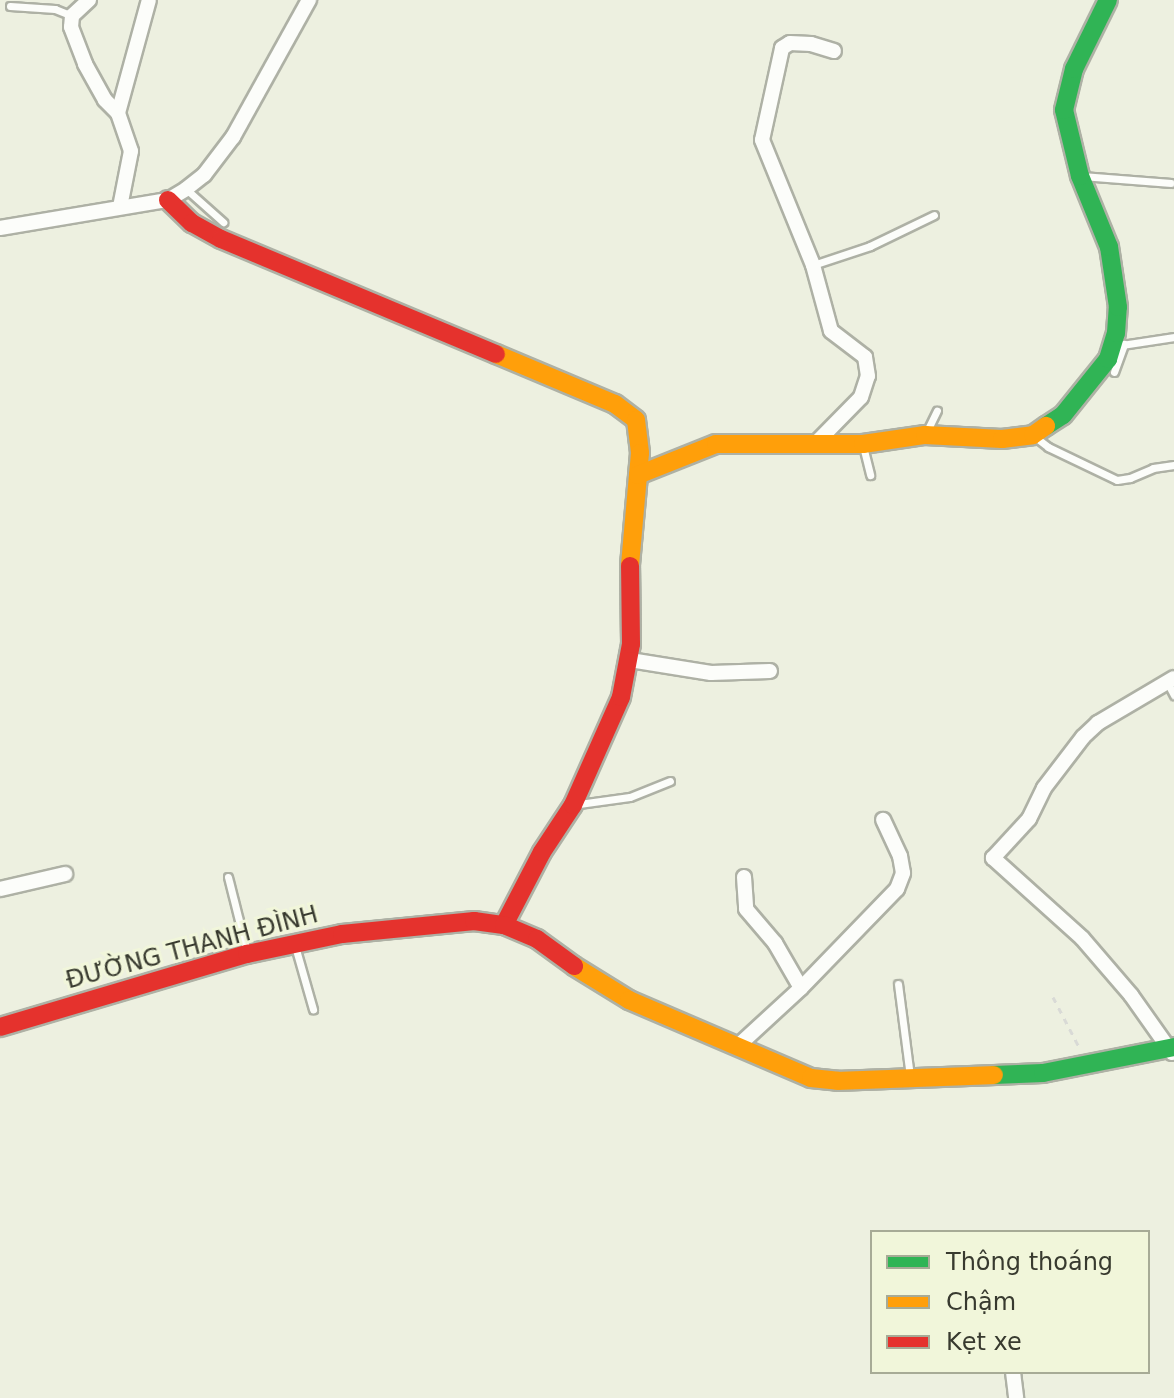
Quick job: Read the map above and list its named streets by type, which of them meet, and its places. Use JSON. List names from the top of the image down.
{
  "streets": {
    "street": ["ĐƯỜNG THANH ĐÌNH"]
  },
  "legend": ["Thông thoáng", "Chậm", "Kẹt xe"]
}
